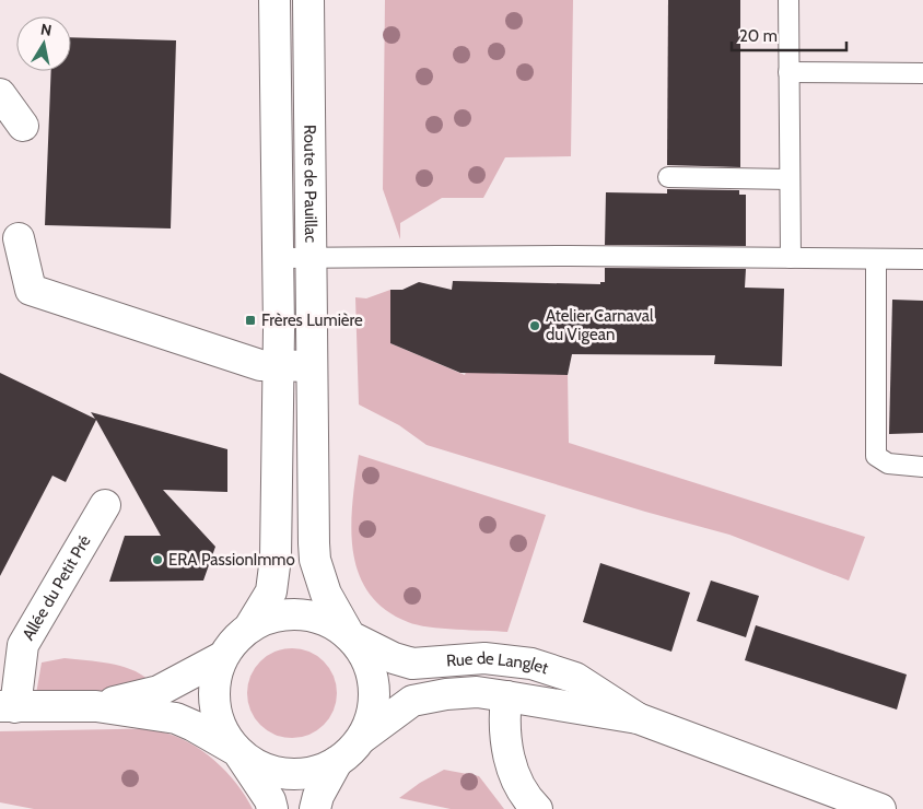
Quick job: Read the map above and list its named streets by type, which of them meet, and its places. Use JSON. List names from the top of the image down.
{
  "streets": {
    "street": ["Route de Pauillac", "Allée du Petit Pré", "Rue de Langlet"]
  },
  "crossings": [
    ["Route de Pauillac", "Rue de Langlet"]
  ],
  "places": {
    "transit": ["Frères Lumière"],
    "other": ["Atelier Carnaval du Vigean", "ERA PassionImmo"]
  },
  "scale_bar": "20 m",
  "north": "top"
}
